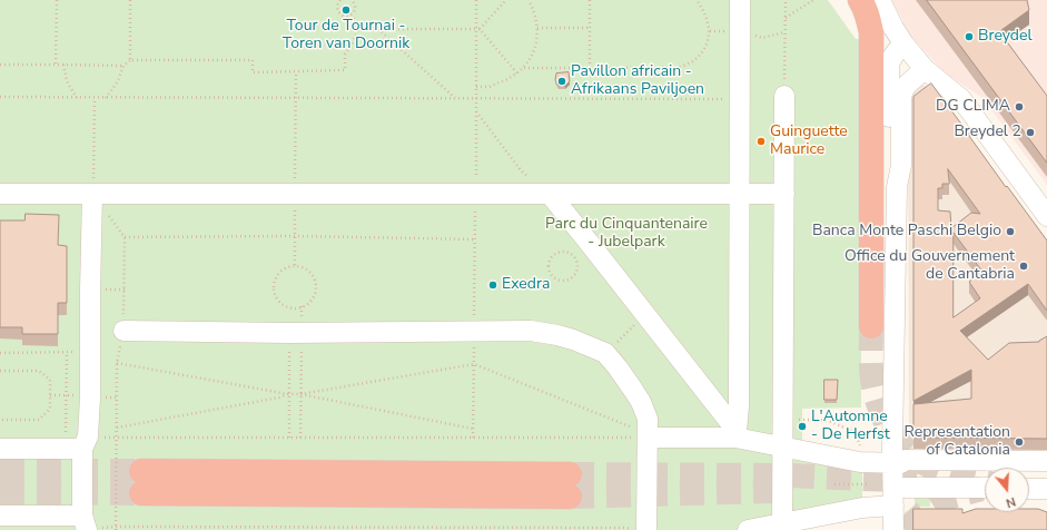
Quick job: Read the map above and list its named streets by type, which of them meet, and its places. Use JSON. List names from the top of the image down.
{
  "parks": ["Parc du Cinquantenaire - Jubelpark"],
  "places": [
    "Tour de Tournai - Toren van Doornik",
    "Breydel",
    "Pavillon africain - Afrikaans Paviljoen",
    "DG CLIMA",
    "Breydel 2",
    "Guinguette Maurice",
    "Banca Monte Paschi Belgio",
    "Office du Gouvernement de Cantabria",
    "Exedra",
    "L'Automne - De Herfst",
    "Representation of Catalonia"
  ],
  "north": "bottom"
}
